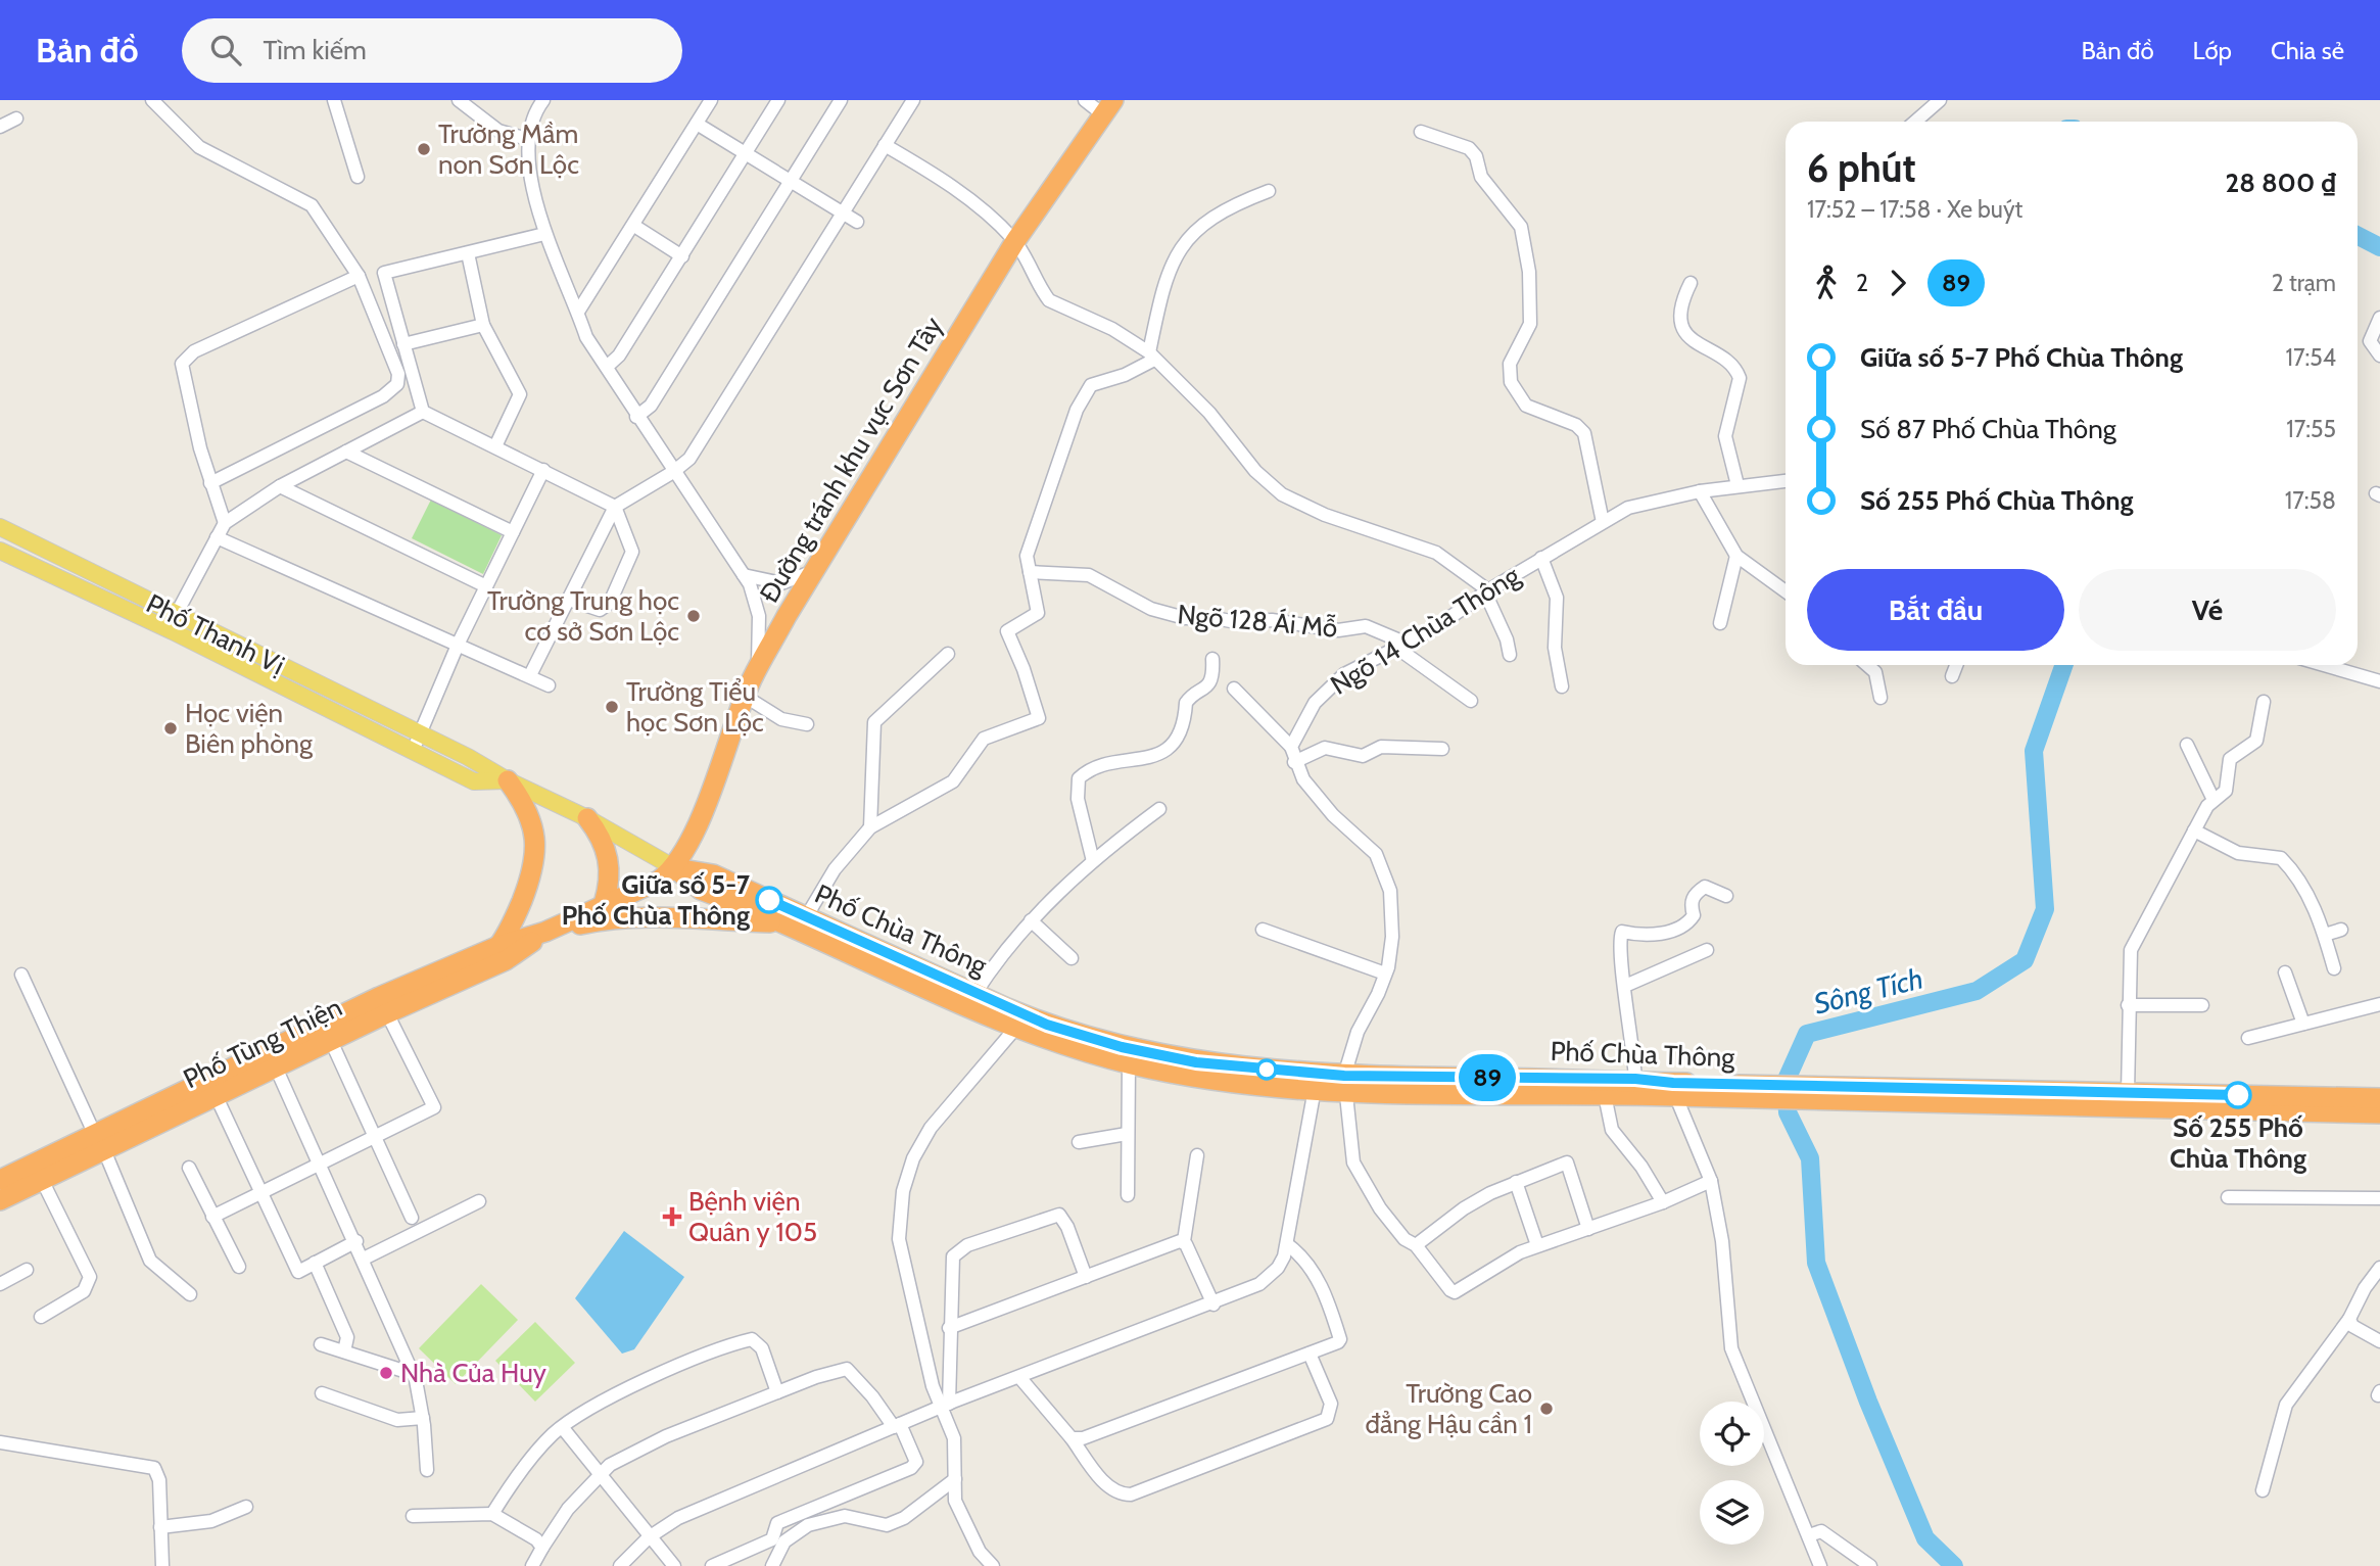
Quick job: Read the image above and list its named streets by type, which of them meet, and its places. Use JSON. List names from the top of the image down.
{
  "streets": {
    "highway": ["Đường tránh khu vực Sơn Tây", "Phố Chùa Thông", "Phố Tùng Thiện"],
    "main road": ["Phố Thanh Vị"],
    "street": ["Ngõ 128 Ái Mỗ", "Ngõ 14 Chùa Thông"]
  },
  "crossings": [
    ["Đường tránh khu vực Sơn Tây", "Phố Thanh Vị"],
    ["Đường tránh khu vực Sơn Tây", "Phố Chùa Thông"],
    ["Đường tránh khu vực Sơn Tây", "Phố Tùng Thiện"],
    ["Ngõ 128 Ái Mỗ", "Ngõ 14 Chùa Thông"],
    ["Phố Thanh Vị", "Phố Chùa Thông"],
    ["Phố Thanh Vị", "Phố Tùng Thiện"],
    ["Phố Chùa Thông", "Phố Tùng Thiện"]
  ],
  "water": ["Sông Tích"],
  "places": {
    "other": [
      "Trường Mầm non Sơn Lộc",
      "Trường Trung học cơ sở Sơn Lộc",
      "Trường Tiểu học Sơn Lộc",
      "Học viện Biên phòng",
      "Giữa số 5-7 Phố Chùa Thông",
      "Số 255 Phố Chùa Thông",
      "Nhà Của Huy",
      "Trường Cao đẳng Hậu cần 1"
    ],
    "health": ["Bệnh viện Quân y 105"]
  },
  "lines": ["bus line 89"],
  "page": {
    "header": "Bản đồ",
    "search": "Tìm kiếm",
    "nav": ["Bản đồ", "Lớp", "Chia sẻ"],
    "on_map": "89",
    "heading": ["6 phút", "17:52 – 17:58 · Xe buýt", "28 800 ₫"],
    "legs": ["2", "89", "2 trạm"],
    "list": [
      {
        "name": "Giữa số 5-7 Phố Chùa Thông",
        "value": "17:54"
      },
      {
        "name": "Số 87 Phố Chùa Thông",
        "value": "17:55"
      },
      {
        "name": "Số 255 Phố Chùa Thông",
        "value": "17:58"
      }
    ],
    "buttons": ["Bắt đầu", "Vé"]
  }
}
